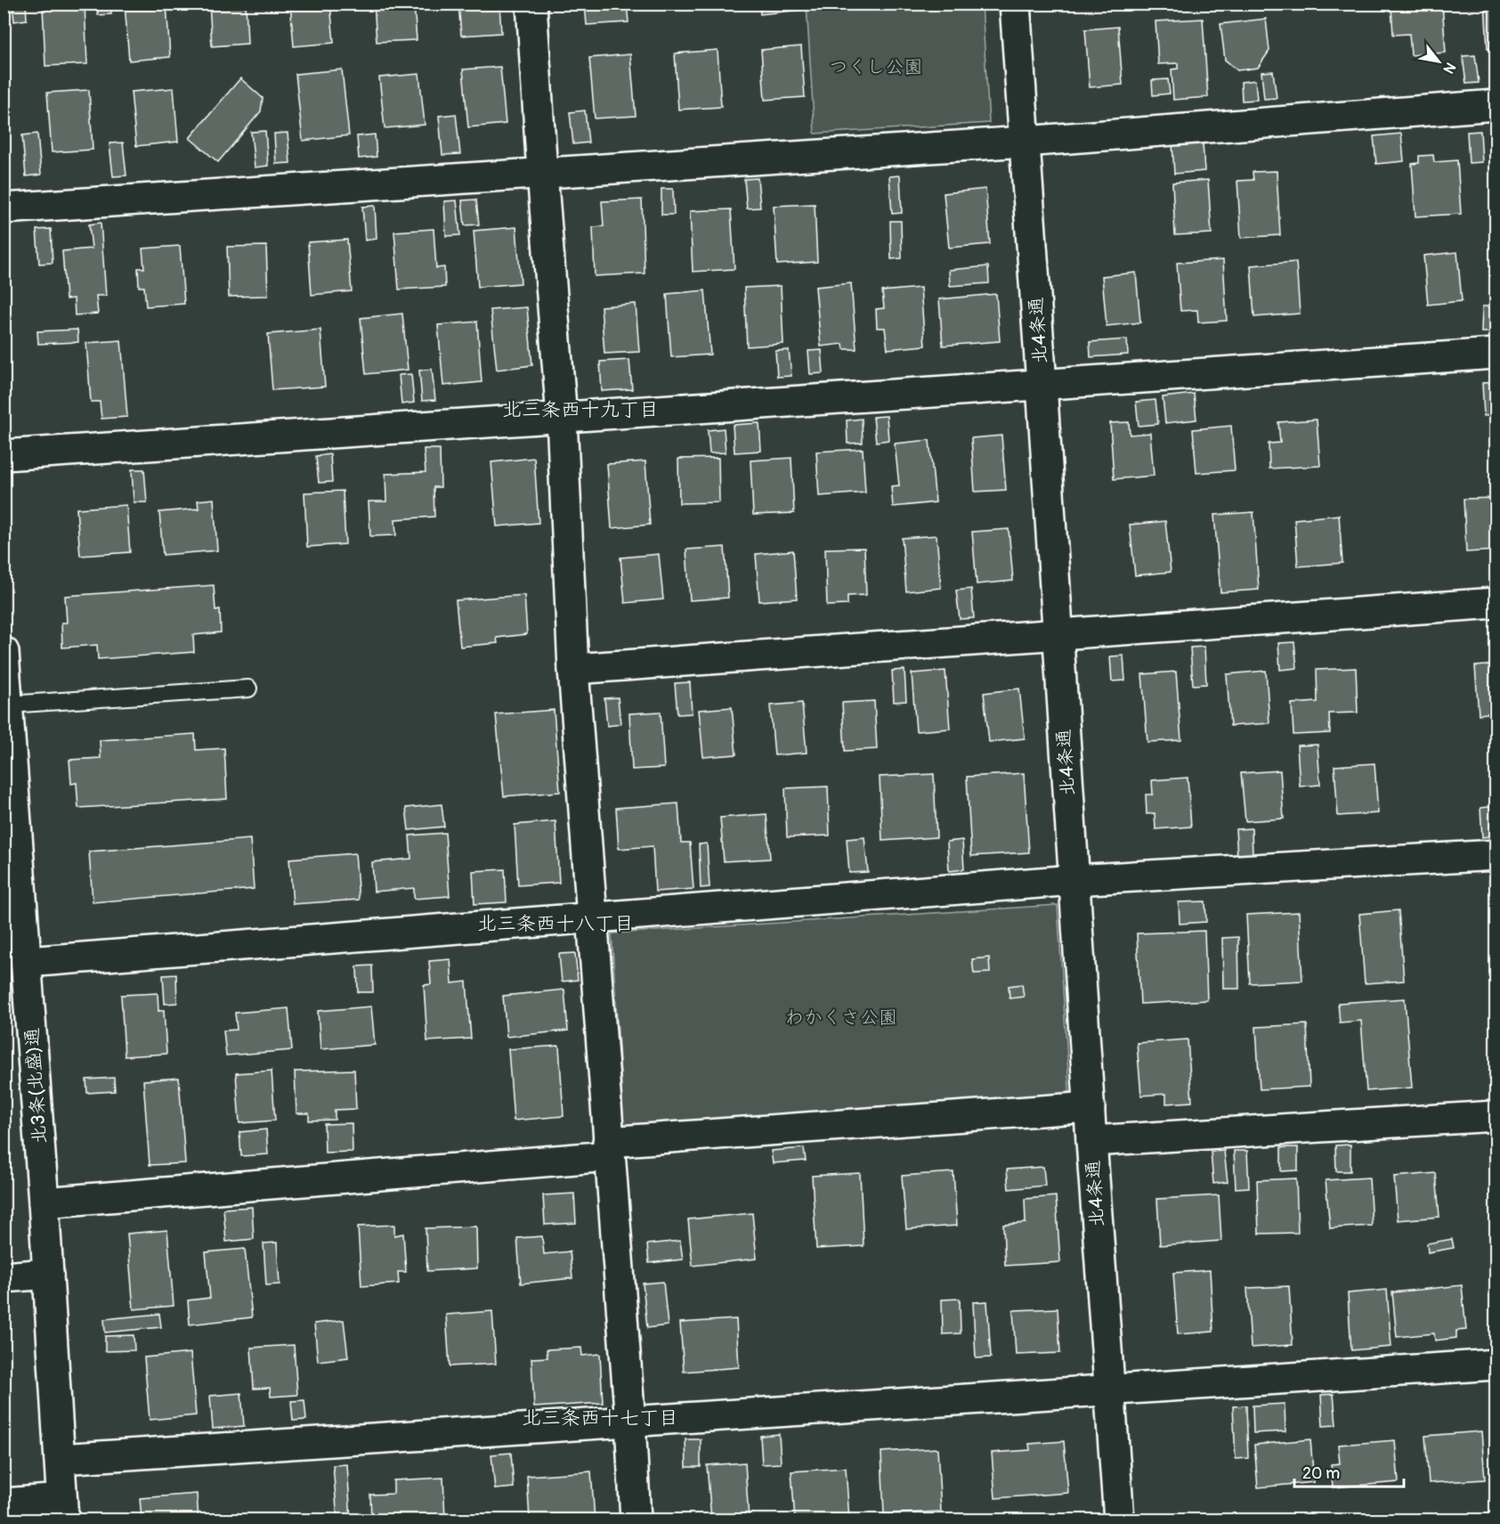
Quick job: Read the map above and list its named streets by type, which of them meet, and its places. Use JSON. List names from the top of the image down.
{
  "streets": {
    "street": ["北4条通", "北3条(北盛)通"]
  },
  "districts": ["北三条西十九丁目", "北三条西十八丁目", "北三条西十七丁目"],
  "parks": ["つくし公園", "わかくさ公園"],
  "scale_bar": "20 m",
  "north": "bottom right"
}
